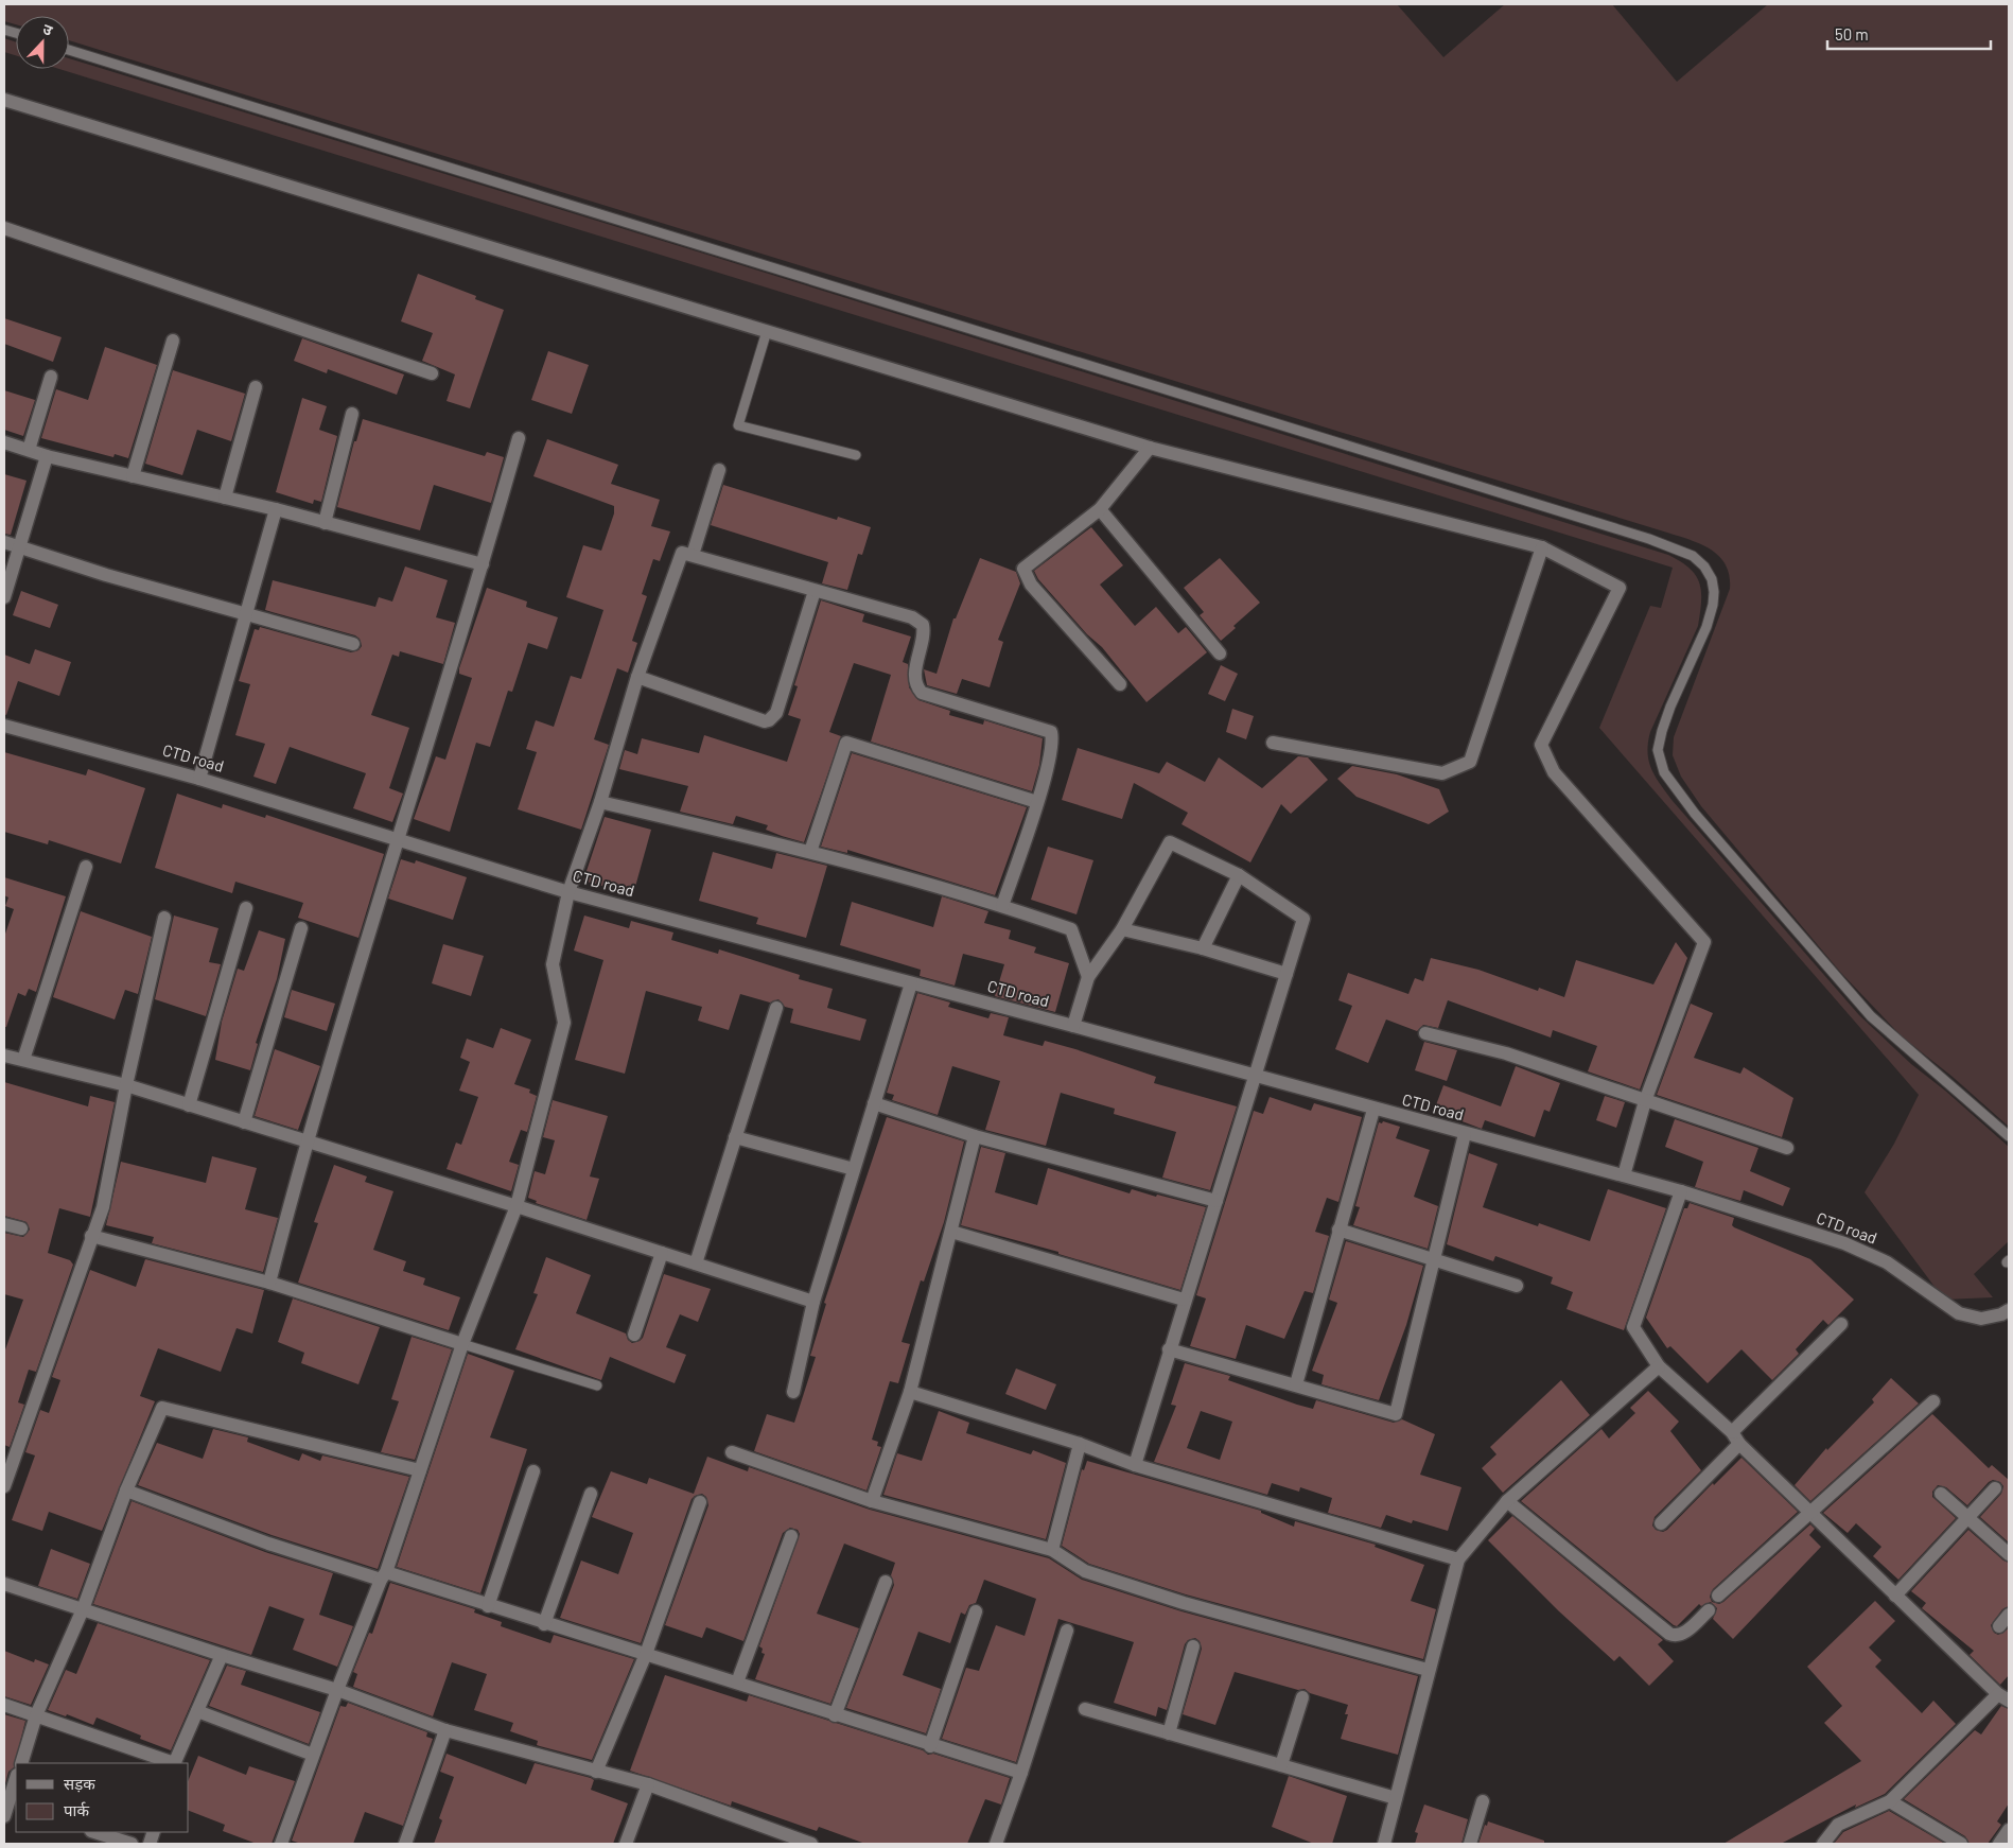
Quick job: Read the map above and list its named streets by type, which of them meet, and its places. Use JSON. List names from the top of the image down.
{
  "streets": {
    "street": ["CTD road"]
  },
  "legend": ["सड़क", "पार्क"],
  "scale_bar": "50 m",
  "north": "top"
}
